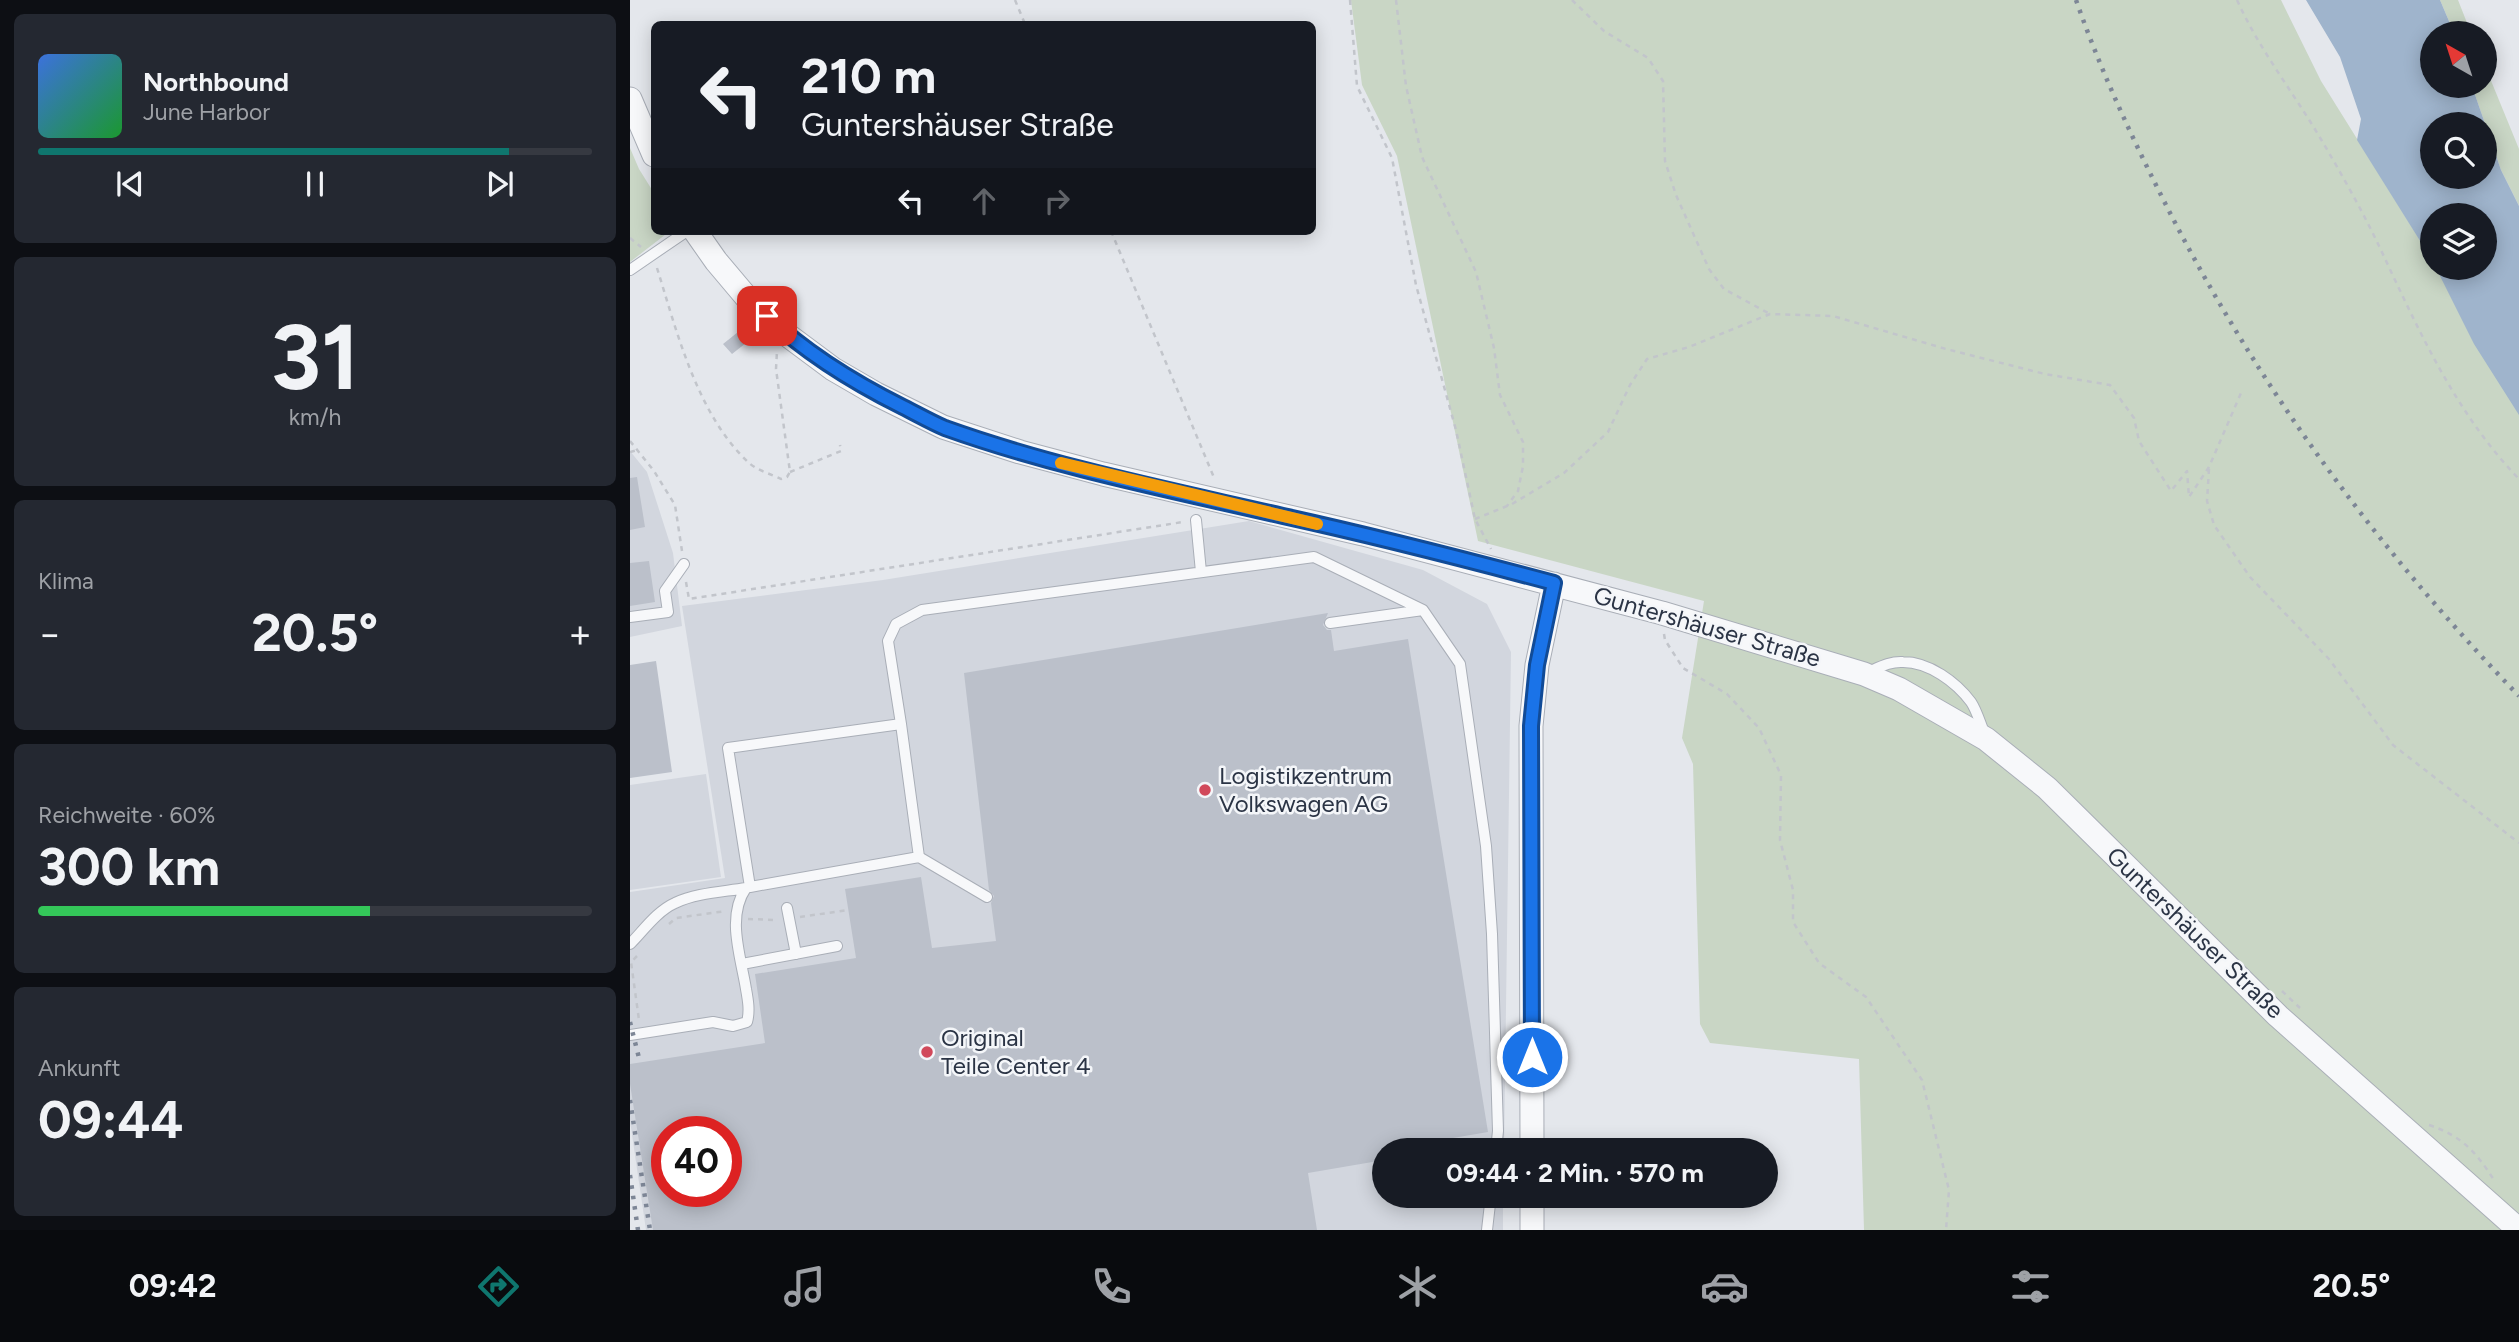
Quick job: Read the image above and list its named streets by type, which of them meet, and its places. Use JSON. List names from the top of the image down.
{
  "streets": {
    "street": ["Guntershäuser Straße"]
  },
  "places": ["Logistikzentrum Volkswagen AG", "Original Teile Center 4"],
  "north": "top left",
  "page": {
    "turn": ["210 m", "Guntershäuser Straße"],
    "song": ["Northbound", "June Harbor"],
    "tile": [
      ["31", "km/h"],
      "Klima",
      ["Reichweite · 60%", "300 km"],
      ["Ankunft", "09:44"]
    ],
    "heat": ["−", "20.5°", "+"],
    "limit": "40",
    "trip": "09:44 · 2 Min. · 570 m",
    "tabs": ["09:42", "20.5°"]
  }
}
